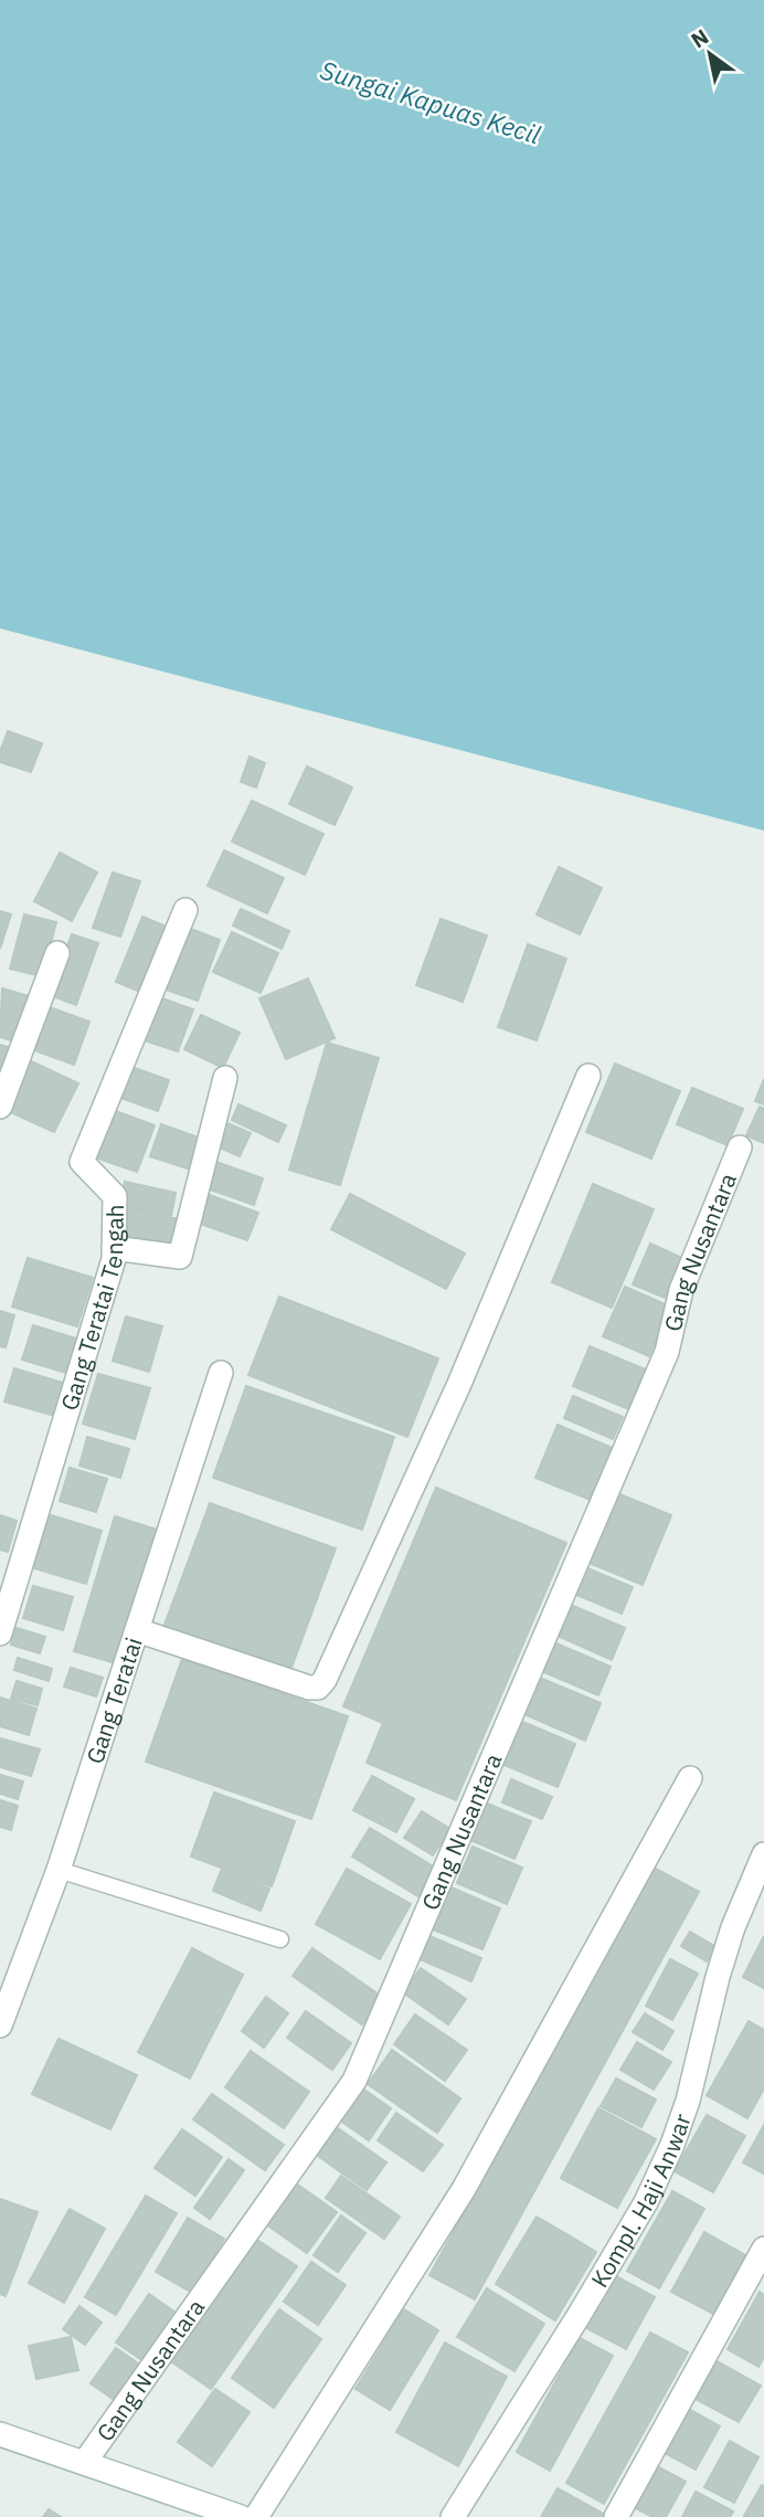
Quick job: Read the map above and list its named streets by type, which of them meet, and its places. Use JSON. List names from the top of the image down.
{
  "streets": {
    "street": [
      "Gang Nusantara",
      "Gang Teratai Tengah",
      "Gang Teratai",
      "Kompl. Haji Anwar"
    ]
  },
  "water": ["Sungai Kapuas Kecil"],
  "north": "top left"
}
